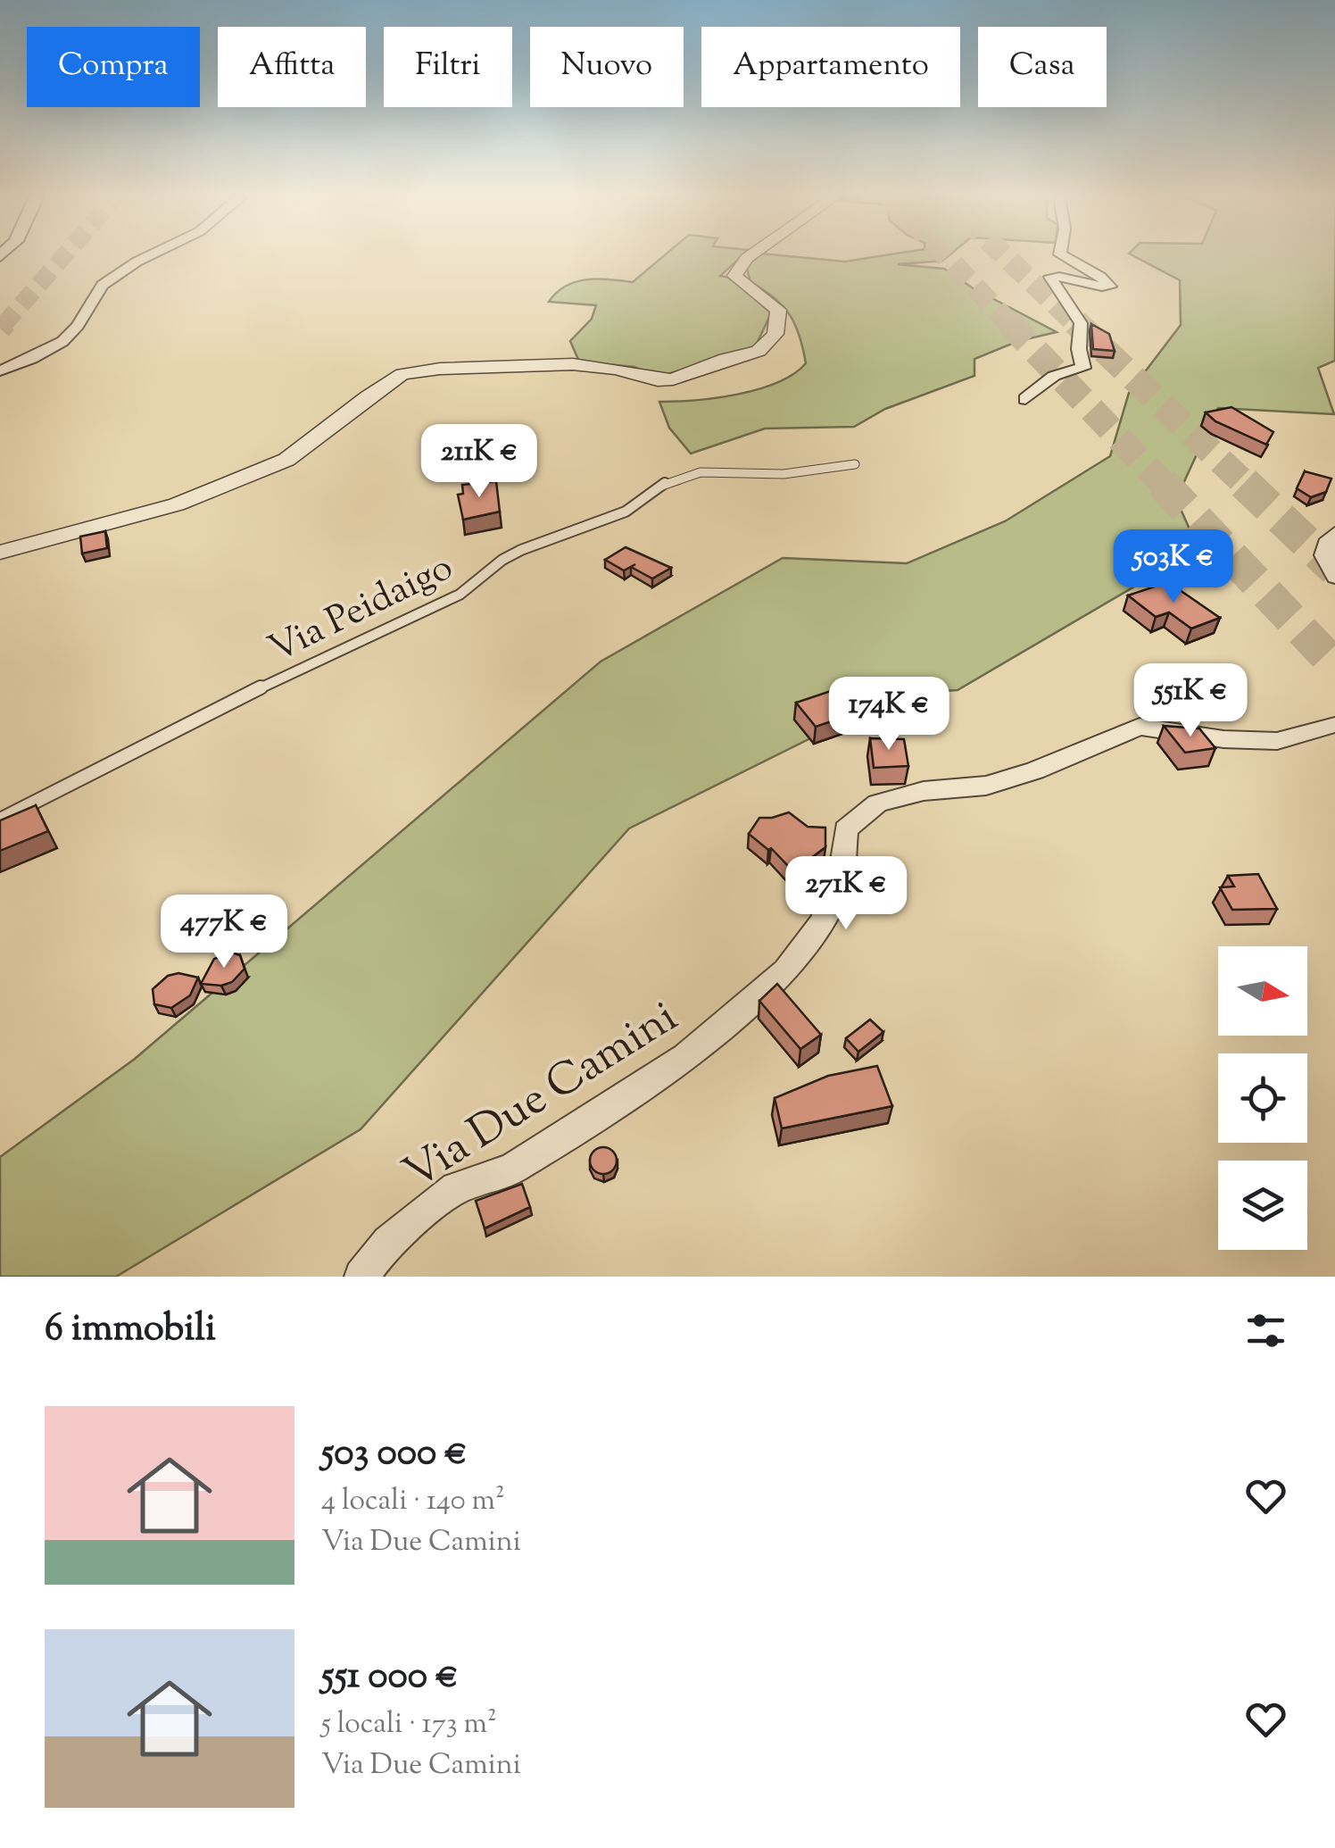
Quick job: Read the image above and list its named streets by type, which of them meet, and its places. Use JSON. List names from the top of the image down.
{
  "streets": {
    "street": ["Via Due Camini"],
    "lane": ["Via Peidaigo"]
  },
  "north": "right",
  "page": {
    "chip": [
      "Compra",
      "Affitta",
      "Filtri",
      "Nuovo",
      "Appartamento",
      "Casa"
    ],
    "price": [
      "211K €",
      "503K €",
      "551K €",
      "174K €",
      "271K €",
      "477K €"
    ],
    "heading": "6 immobili",
    "list": [
      {
        "name": "503 000 €",
        "note": "4 locali · 140 m² · Via Due Camini"
      },
      {
        "name": "551 000 €",
        "note": "5 locali · 173 m² · Via Due Camini"
      }
    ]
  }
}
